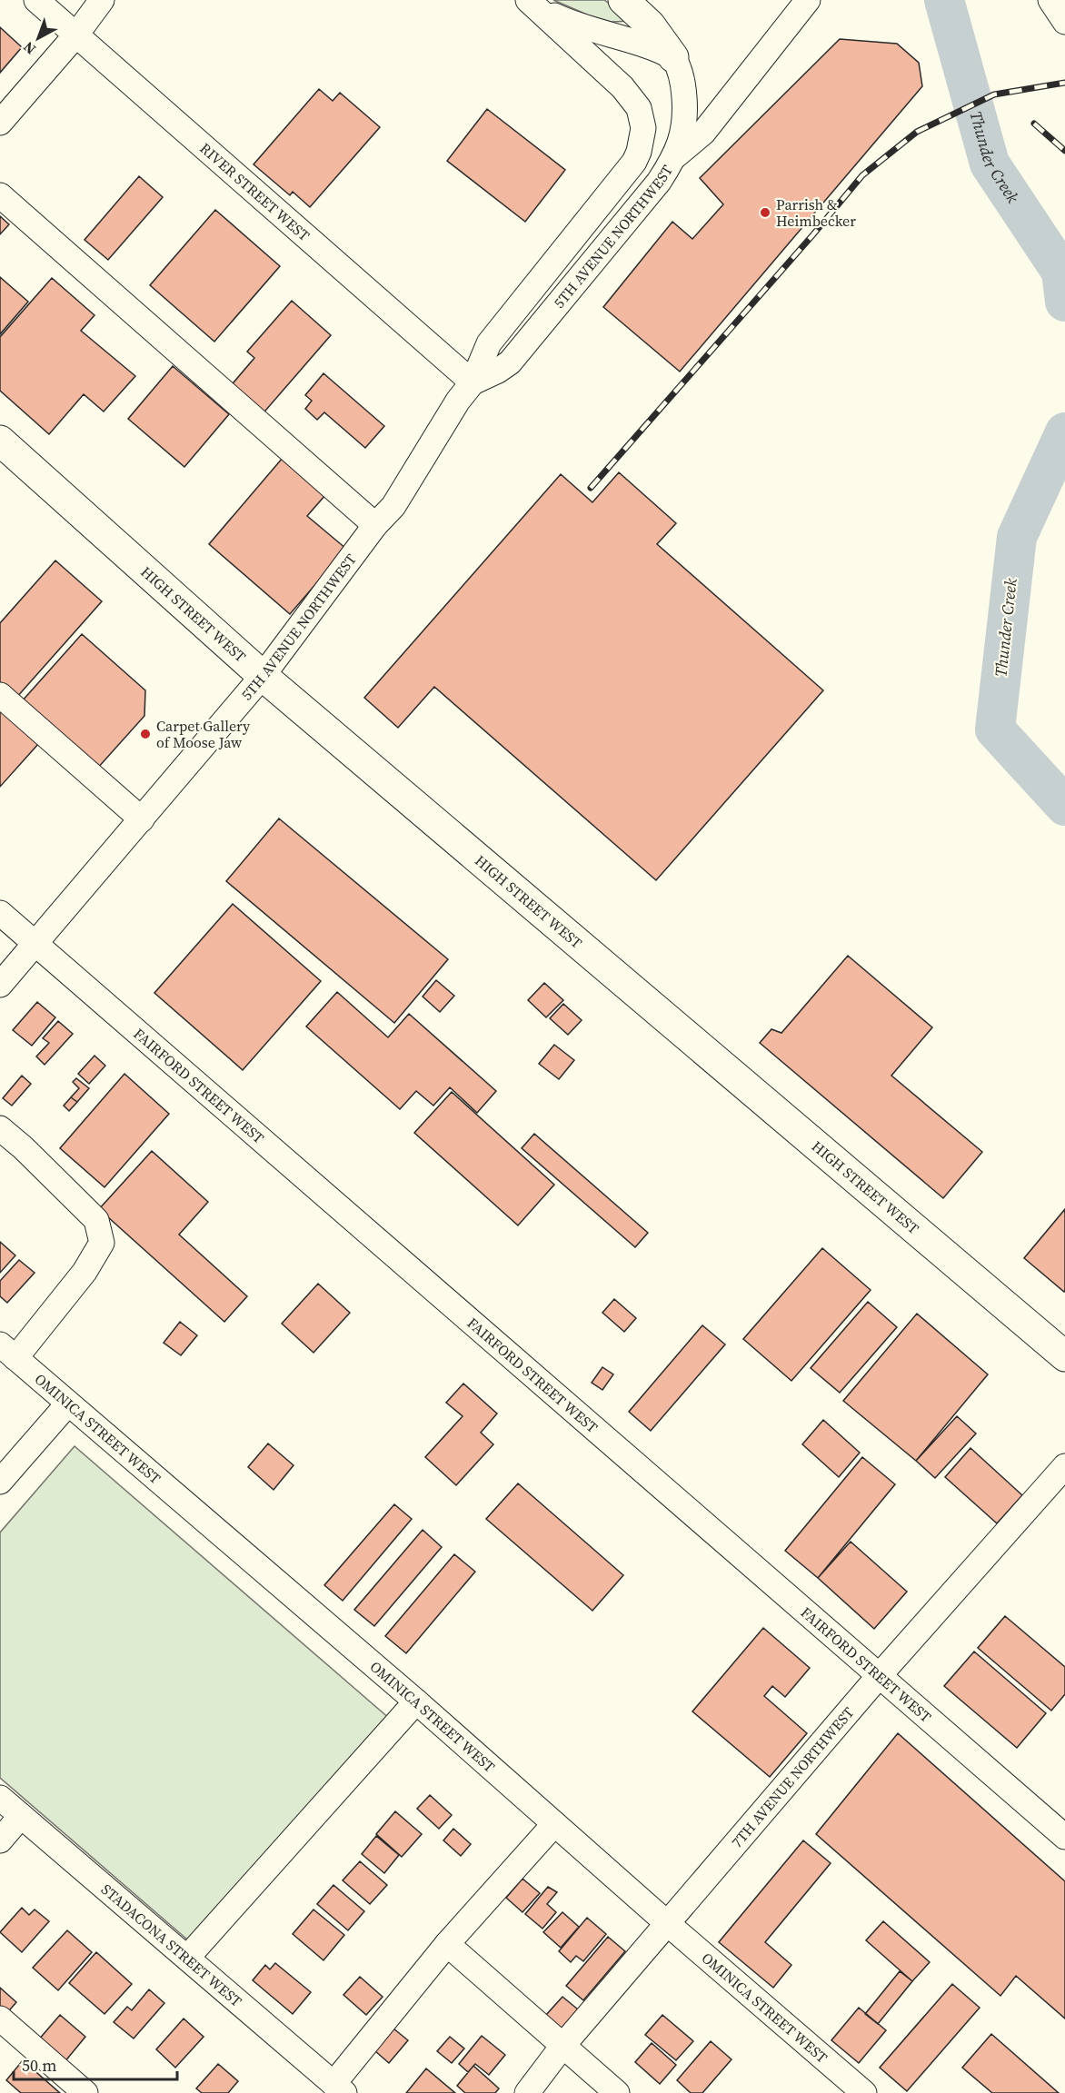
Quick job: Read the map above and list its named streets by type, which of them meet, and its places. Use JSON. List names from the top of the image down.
{
  "streets": {
    "main road": ["HIGH STREET WEST"],
    "street": [
      "RIVER STREET WEST",
      "5TH AVENUE NORTHWEST",
      "FAIRFORD STREET WEST",
      "OMINICA STREET WEST",
      "7TH AVENUE NORTHWEST",
      "STADACONA STREET WEST"
    ]
  },
  "crossings": [
    ["RIVER STREET WEST", "5TH AVENUE NORTHWEST"],
    ["5TH AVENUE NORTHWEST", "HIGH STREET WEST"],
    ["5TH AVENUE NORTHWEST", "FAIRFORD STREET WEST"],
    ["FAIRFORD STREET WEST", "7TH AVENUE NORTHWEST"],
    ["OMINICA STREET WEST", "7TH AVENUE NORTHWEST"]
  ],
  "water": ["Thunder Creek"],
  "places": ["Parrish & Heimbecker", "Carpet Gallery of Moose Jaw"],
  "scale_bar": "50 m",
  "north": "bottom left"
}
